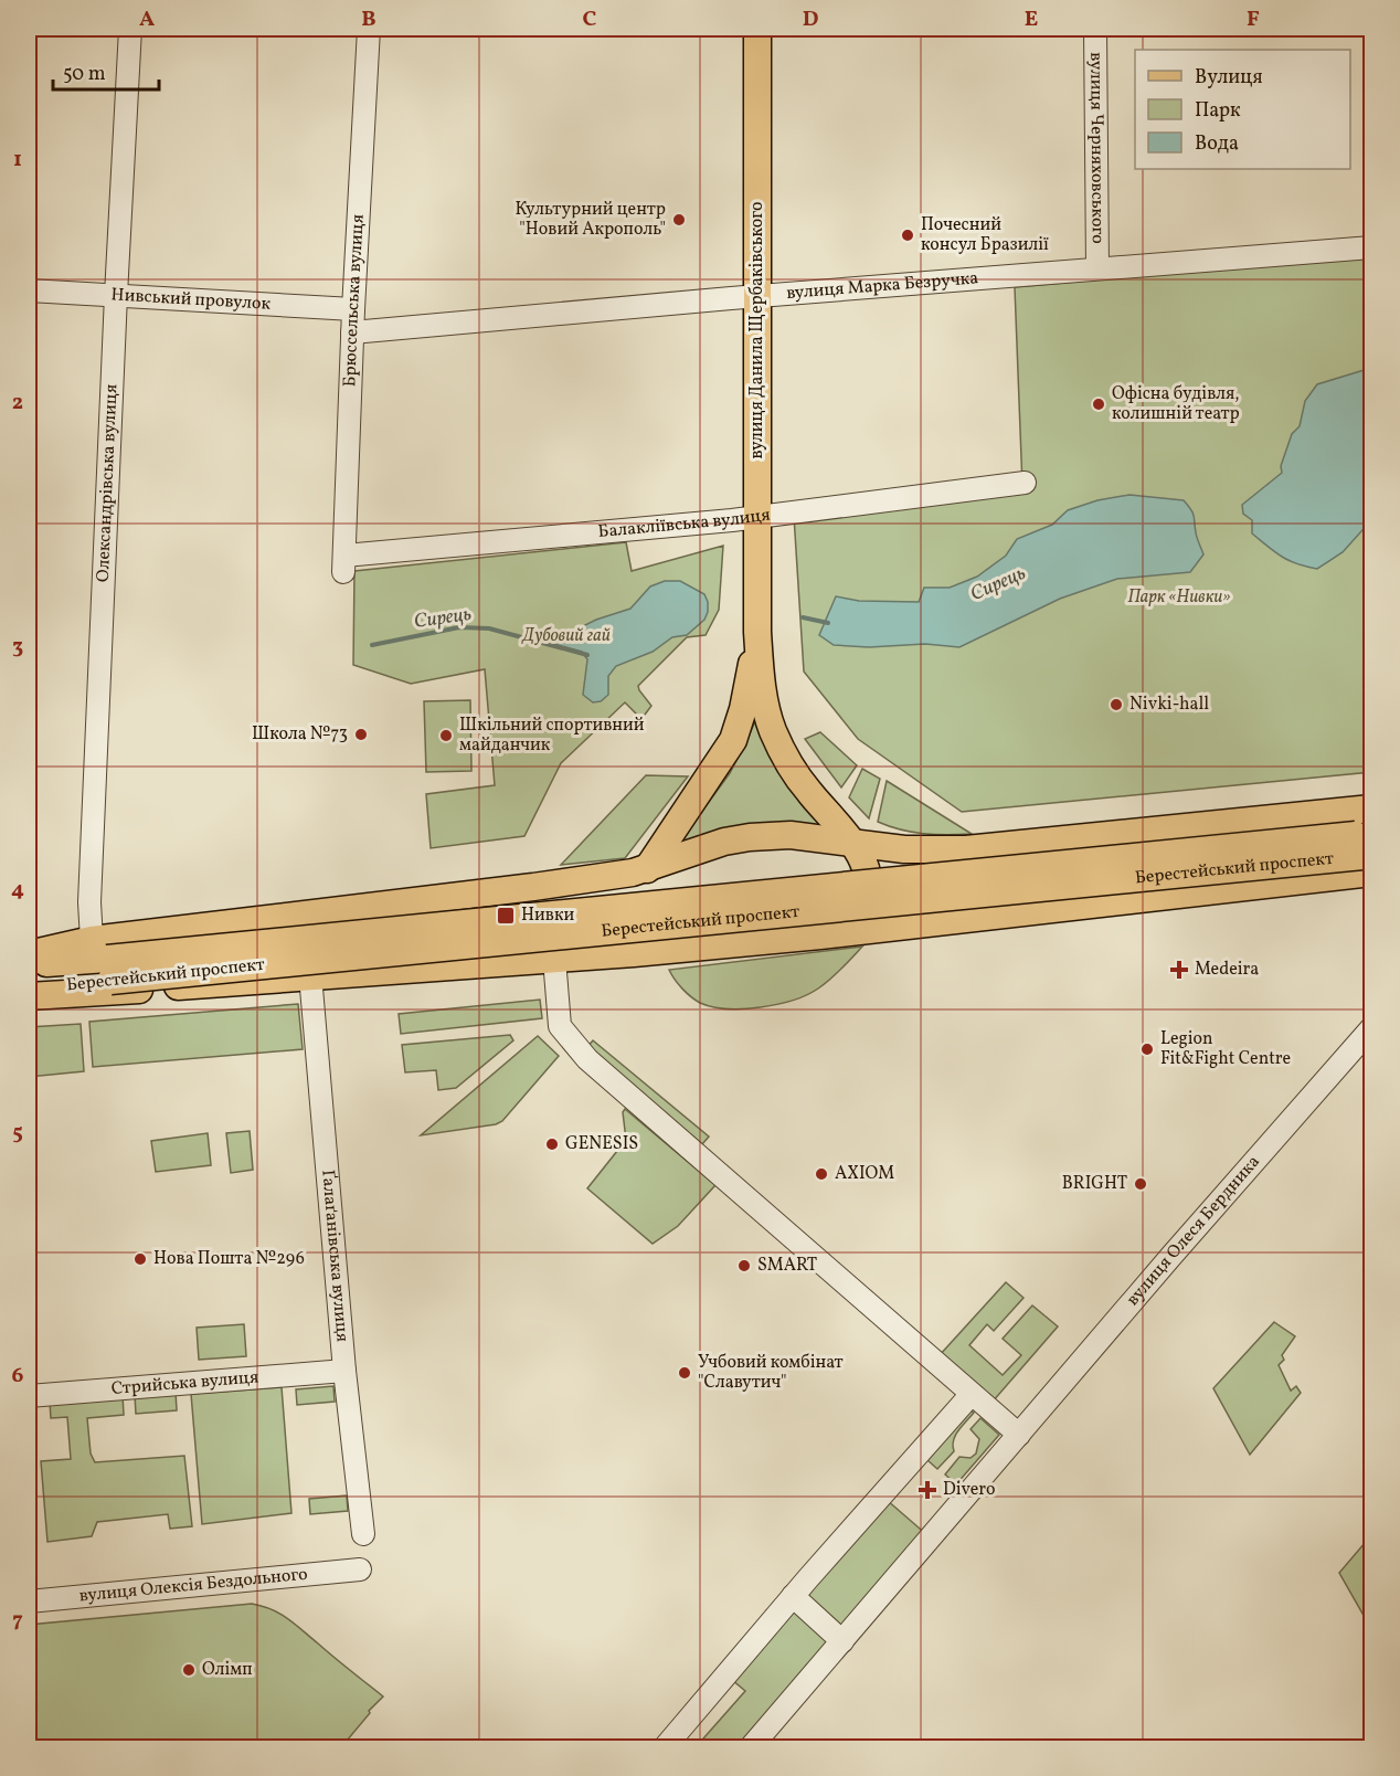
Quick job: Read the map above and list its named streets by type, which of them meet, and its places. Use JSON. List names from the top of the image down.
{
  "streets": {
    "main road": ["вулиця Данила Щербаківського", "Берестейський проспект"],
    "street": [
      "вулиця Черняховського",
      "вулиця Марка Безручка",
      "Нивський провулок",
      "Брюссельська вулиця",
      "Олександрівська вулиця",
      "Балакліївська вулиця",
      "вулиця Олеся Бердника",
      "Ґалаґанівська вулиця",
      "Стрийська вулиця",
      "вулиця Олексія Бездольного"
    ]
  },
  "crossings": [
    ["вулиця Черняховського", "вулиця Марка Безручка"],
    ["вулиця Марка Безручка", "Брюссельська вулиця"],
    ["вулиця Марка Безручка", "вулиця Данила Щербаківського"],
    ["Нивський провулок", "Брюссельська вулиця"],
    ["Нивський провулок", "Олександрівська вулиця"],
    ["Брюссельська вулиця", "Балакліївська вулиця"],
    ["вулиця Данила Щербаківського", "Балакліївська вулиця"],
    ["вулиця Данила Щербаківського", "Берестейський проспект"],
    ["Олександрівська вулиця", "Берестейський проспект"],
    ["Берестейський проспект", "Ґалаґанівська вулиця"],
    ["Ґалаґанівська вулиця", "Стрийська вулиця"]
  ],
  "water": ["Сирець"],
  "parks": ["Парк «Нивки»", "Дубовий гай"],
  "places": {
    "other": [
      "Культурний центр \"Новий Акрополь\"",
      "Почесний консул Бразилії",
      "Офісна будівля, колишній театр",
      "Nivki-hall",
      "Школа №73",
      "Шкільний спортивний майданчик",
      "Legion Fit&Fight Centre",
      "GENESIS",
      "AXIOM",
      "BRIGHT",
      "Нова Пошта №296",
      "SMART",
      "Учбовий комбінат \"Славутич\"",
      "Олімп"
    ],
    "transit": ["Нивки"],
    "health": ["Medeira", "Divero"]
  },
  "legend": ["Вулиця", "Парк", "Вода"],
  "scale_bar": "50 m",
  "grid": {
    "columns": [
      "A",
      "B",
      "C",
      "D",
      "E",
      "F"
    ],
    "rows": [
      "1",
      "2",
      "3",
      "4",
      "5",
      "6",
      "7"
    ]
  }
}
